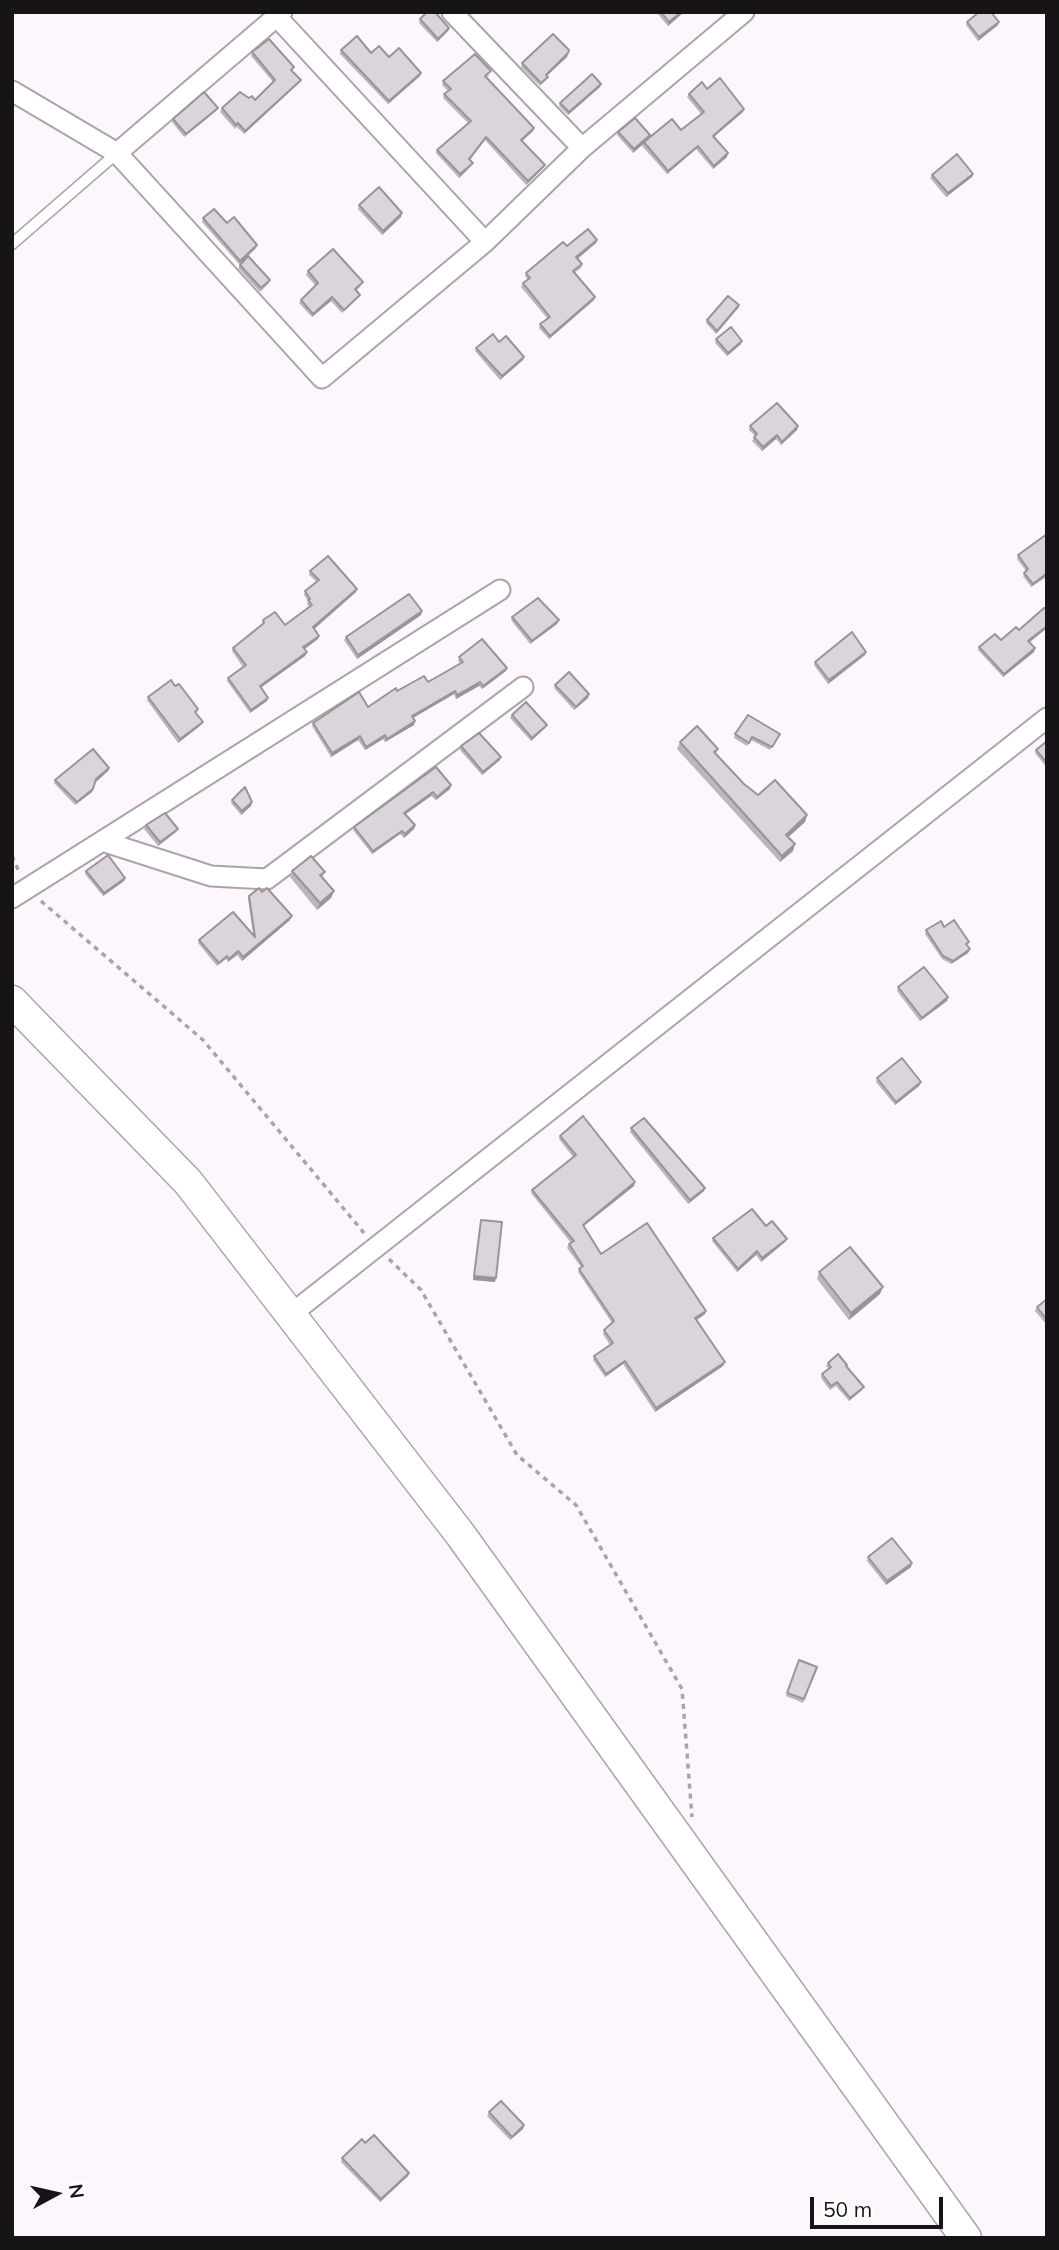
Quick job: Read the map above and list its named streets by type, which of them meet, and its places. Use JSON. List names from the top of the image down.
{
  "scale_bar": "50 m",
  "north": "right"
}
